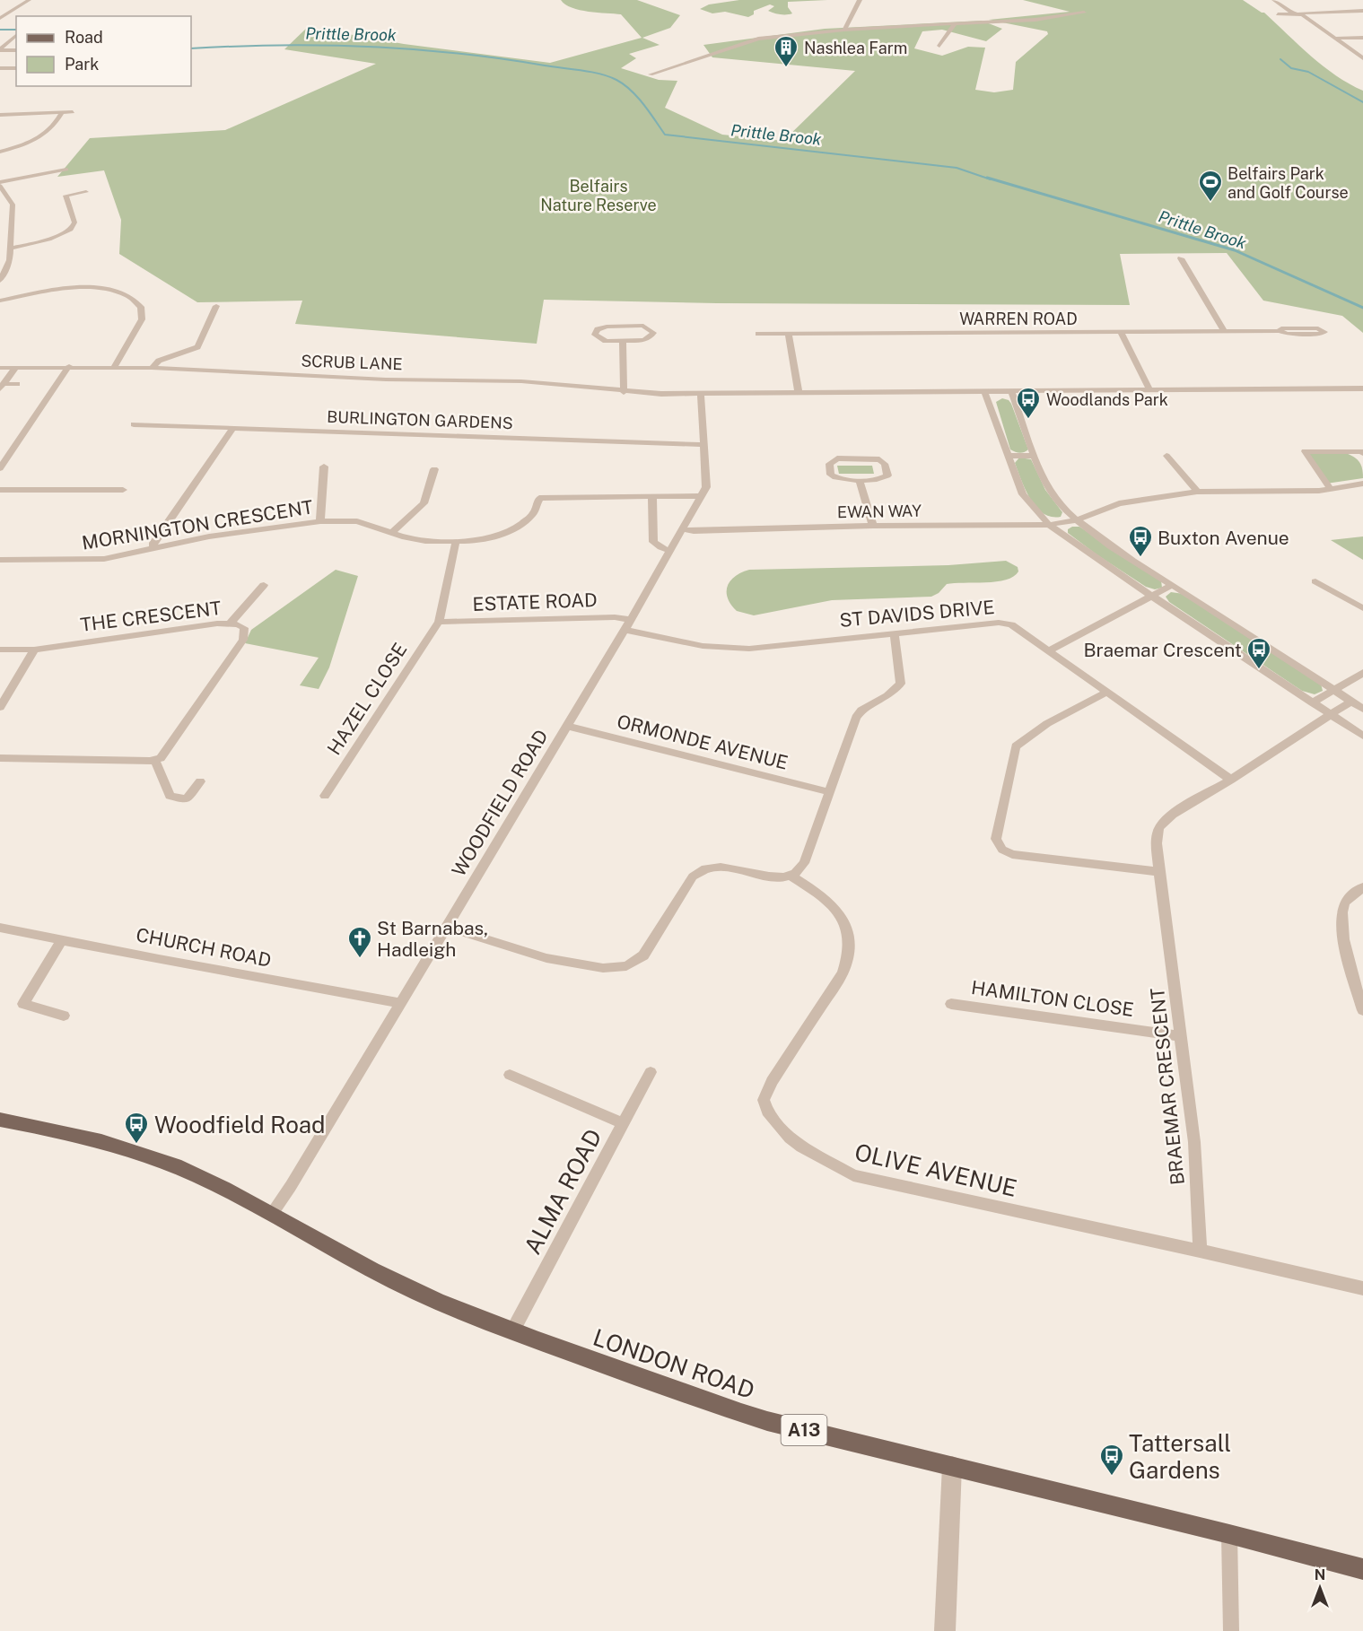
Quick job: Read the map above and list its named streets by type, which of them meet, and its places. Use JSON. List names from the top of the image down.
{
  "streets": {
    "main road": ["LONDON ROAD", "A13"],
    "street": [
      "WARREN ROAD",
      "SCRUB LANE",
      "BURLINGTON GARDENS",
      "EWAN WAY",
      "MORNINGTON CRESCENT",
      "ESTATE ROAD",
      "ST DAVIDS DRIVE",
      "THE CRESCENT",
      "HAZEL CLOSE",
      "ORMONDE AVENUE",
      "WOODFIELD ROAD",
      "CHURCH ROAD",
      "HAMILTON CLOSE",
      "BRAEMAR CRESCENT",
      "OLIVE AVENUE",
      "ALMA ROAD"
    ]
  },
  "crossings": [
    ["SCRUB LANE", "WOODFIELD ROAD"],
    ["BURLINGTON GARDENS", "WOODFIELD ROAD"],
    ["EWAN WAY", "WOODFIELD ROAD"],
    ["ESTATE ROAD", "HAZEL CLOSE"],
    ["ESTATE ROAD", "WOODFIELD ROAD"],
    ["ST DAVIDS DRIVE", "WOODFIELD ROAD"],
    ["ST DAVIDS DRIVE", "BRAEMAR CRESCENT"],
    ["ORMONDE AVENUE", "WOODFIELD ROAD"],
    ["WOODFIELD ROAD", "CHURCH ROAD"],
    ["WOODFIELD ROAD", "LONDON ROAD"],
    ["HAMILTON CLOSE", "BRAEMAR CRESCENT"],
    ["BRAEMAR CRESCENT", "OLIVE AVENUE"],
    ["ALMA ROAD", "LONDON ROAD"]
  ],
  "water": ["Prittle Brook"],
  "parks": ["Belfairs Nature Reserve"],
  "places": {
    "building": ["Nashlea Farm"],
    "sports": ["Belfairs Park and Golf Course"],
    "bus stop": [
      "Woodlands Park",
      "Buxton Avenue",
      "Braemar Crescent",
      "Woodfield Road",
      "Tattersall Gardens"
    ],
    "church": ["St Barnabas, Hadleigh"]
  },
  "legend": ["Road", "Park"],
  "north": "top"
}
